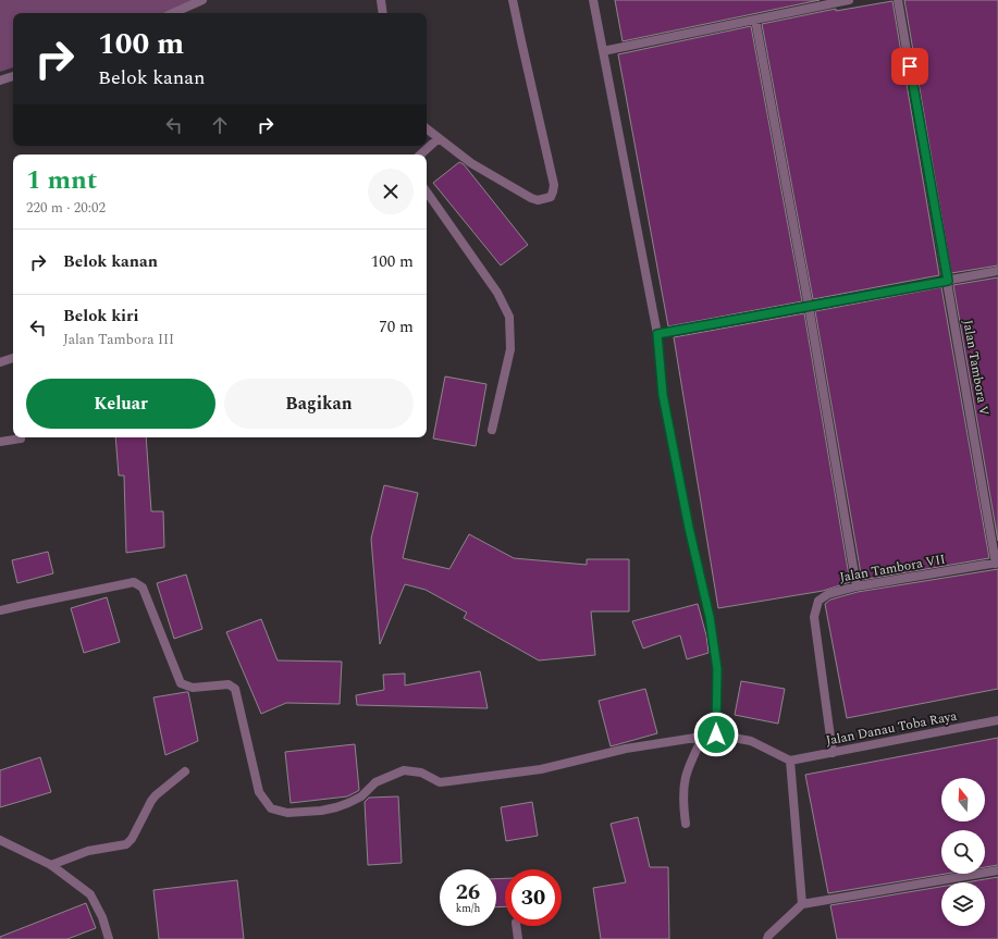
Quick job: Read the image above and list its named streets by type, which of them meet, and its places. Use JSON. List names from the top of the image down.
{
  "streets": {
    "street": ["Jalan Tambora V", "Jalan Tambora VII", "Jalan Danau Toba Raya"]
  },
  "crossings": [
    ["Jalan Tambora V", "Jalan Tambora VII"],
    ["Jalan Tambora VII", "Jalan Danau Toba Raya"]
  ],
  "north": "top",
  "page": {
    "turn": ["100 m", "Belok kanan"],
    "heading": ["1 mnt", "220 m · 20:02"],
    "list": [
      {
        "name": "Belok kanan",
        "value": "100 m"
      },
      {
        "name": "Belok kiri",
        "note": "Jalan Tambora III",
        "value": "70 m"
      }
    ],
    "buttons": ["Keluar", "Bagikan"],
    "speed": "26 km/h",
    "limit": "30"
  }
}
